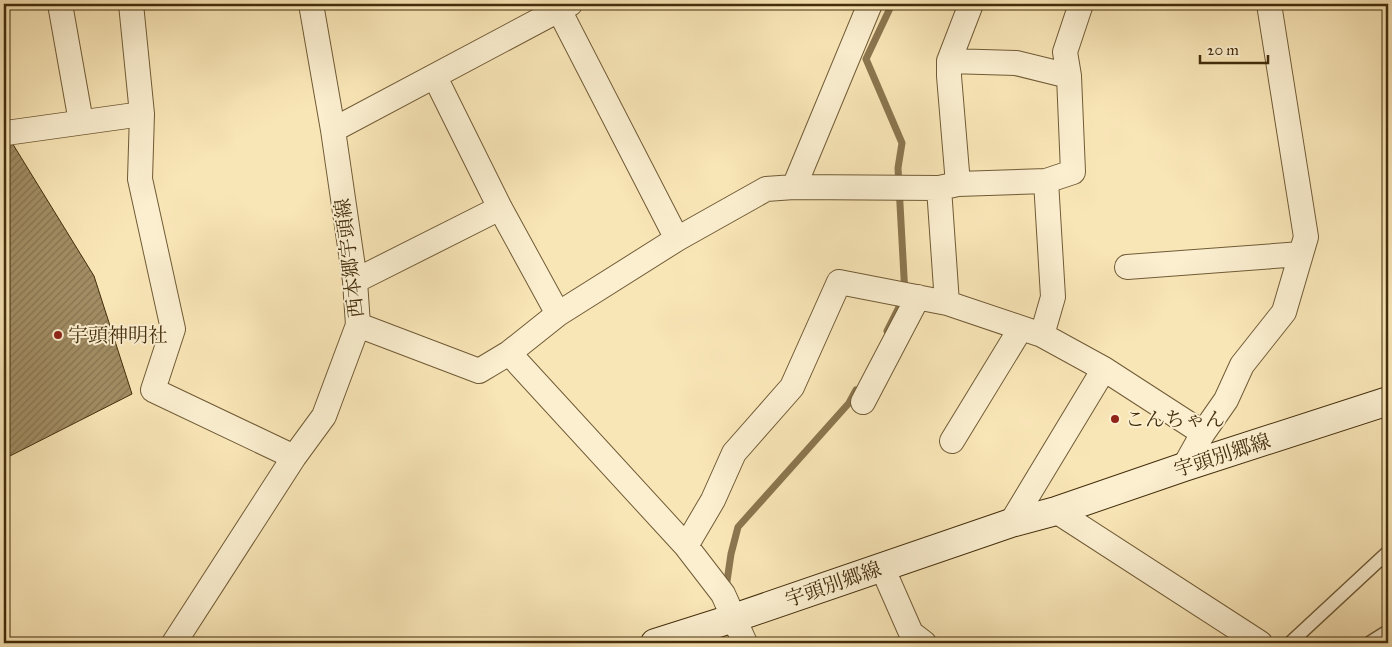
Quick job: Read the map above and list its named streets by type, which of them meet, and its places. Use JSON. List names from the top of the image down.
{
  "streets": {
    "street": ["西本郷宇頭線", "宇頭別郷線"]
  },
  "places": ["宇頭神明社", "こんちゃん"],
  "scale_bar": "20 m"
}
